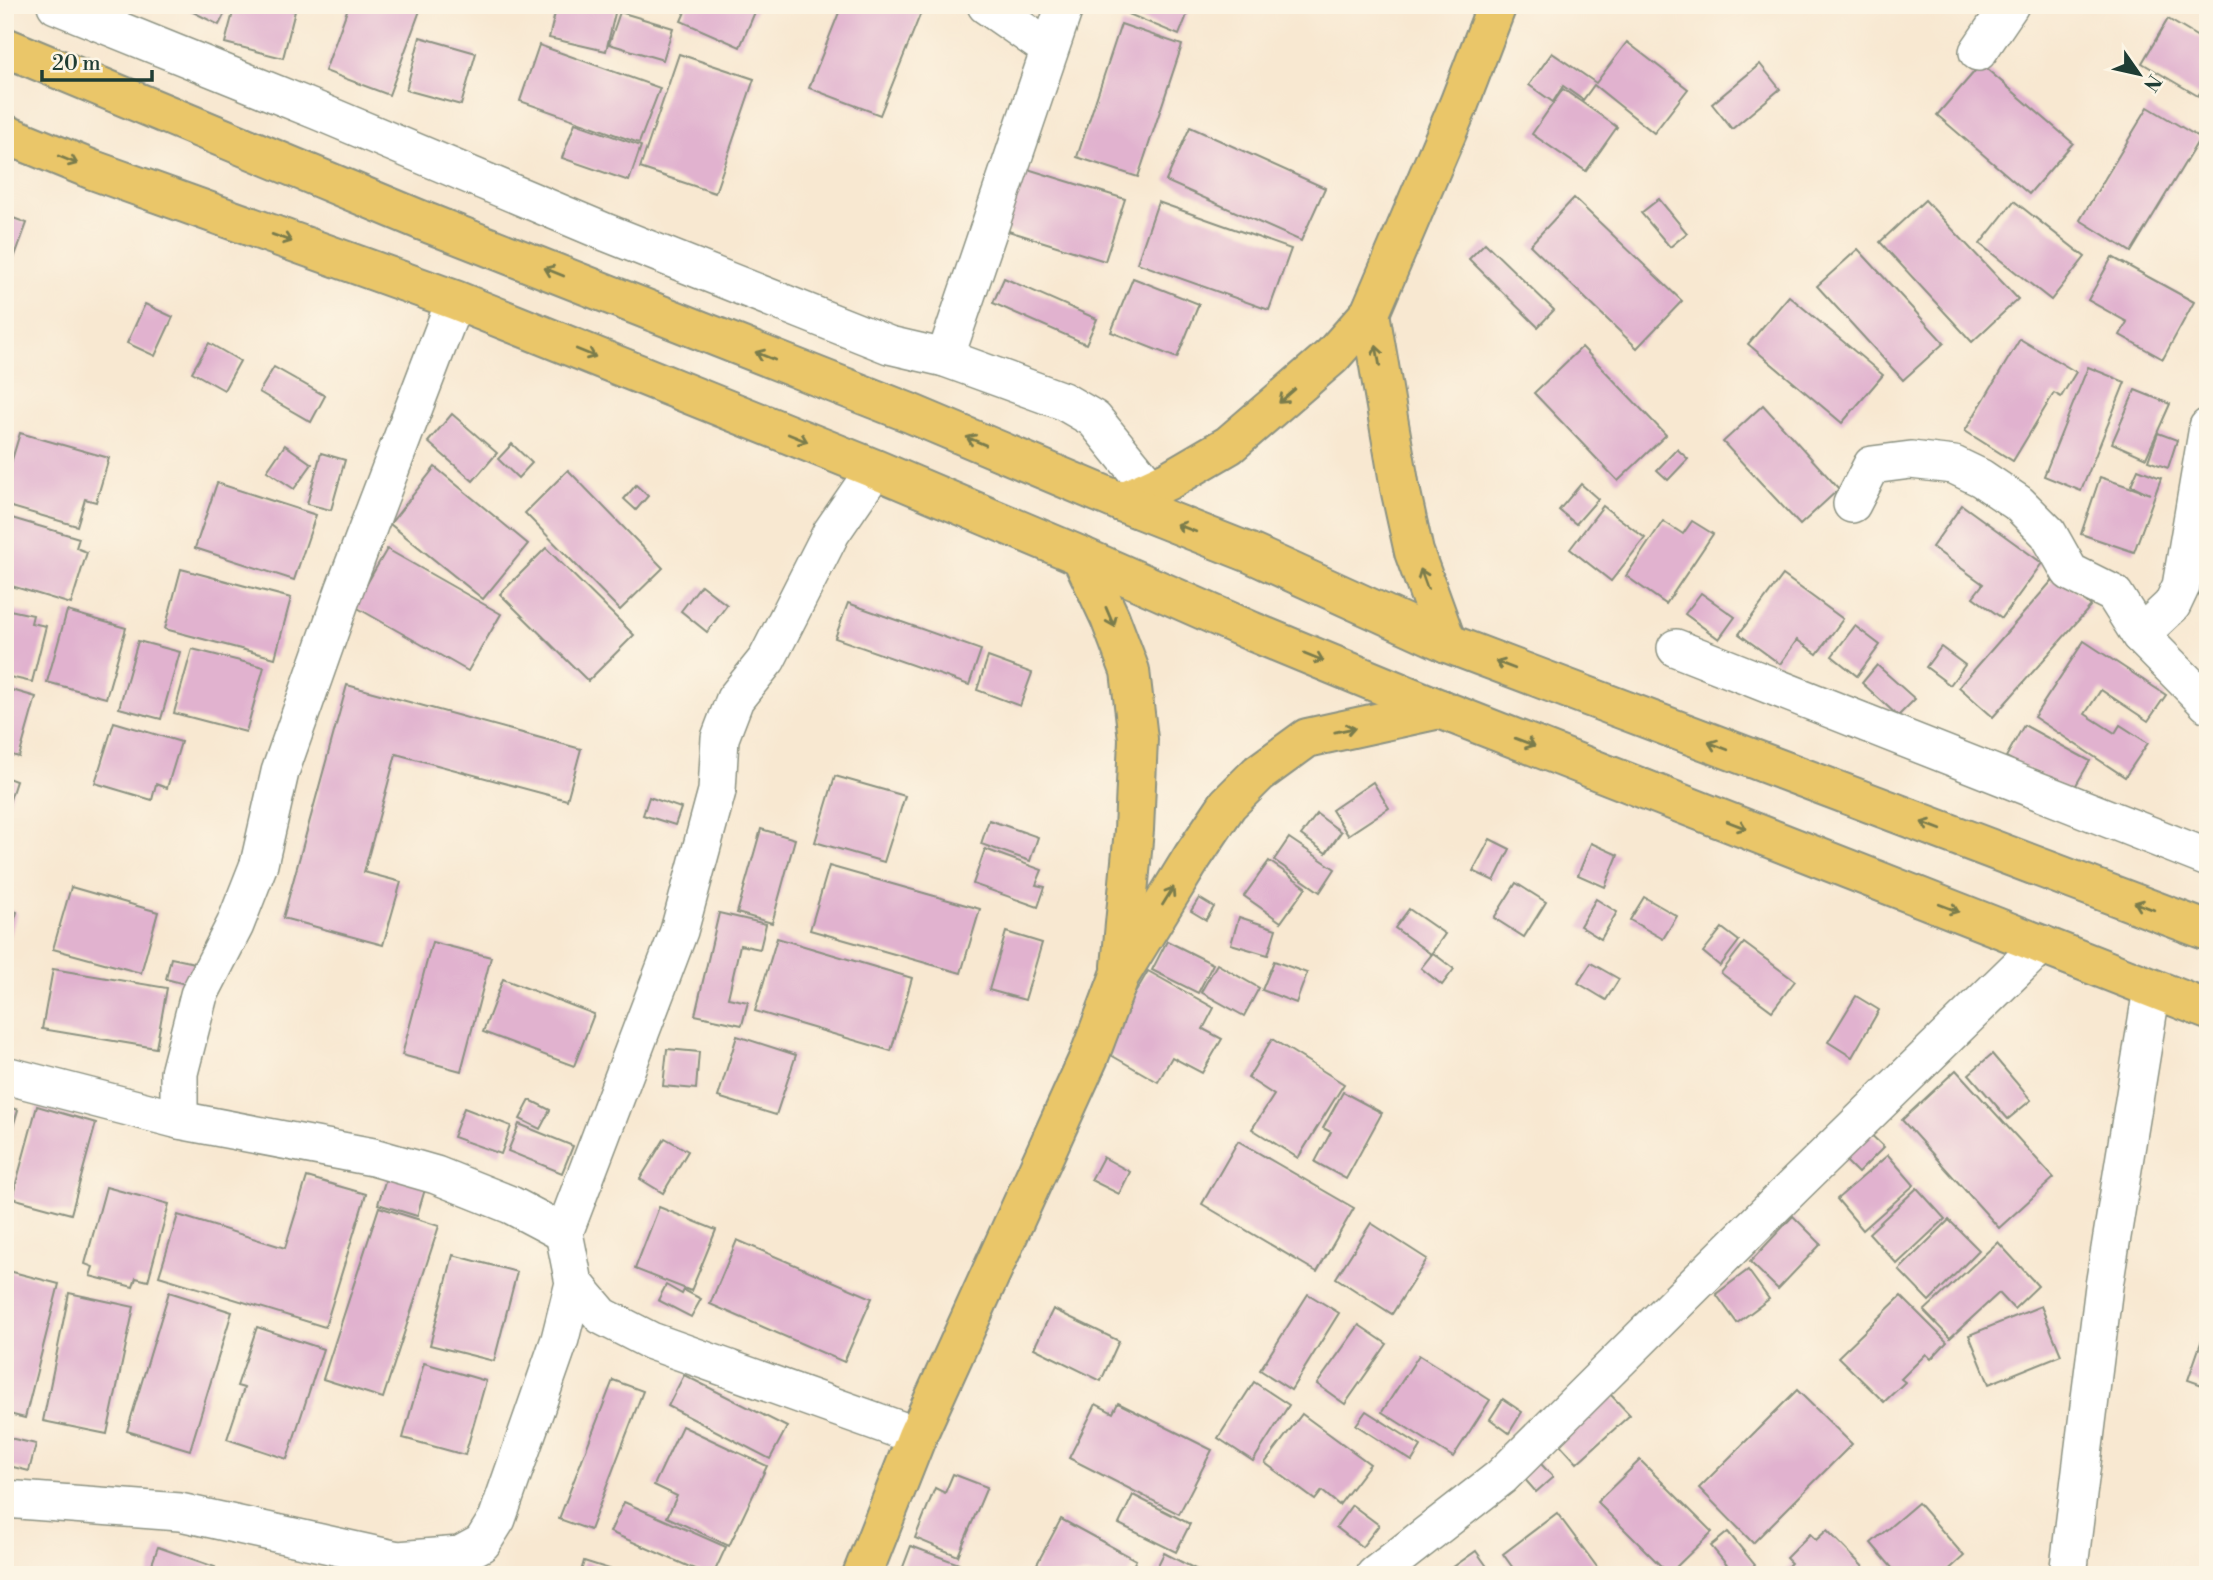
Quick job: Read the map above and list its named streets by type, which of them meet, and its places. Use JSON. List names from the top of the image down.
{
  "scale_bar": "20 m",
  "north": "bottom right"
}
